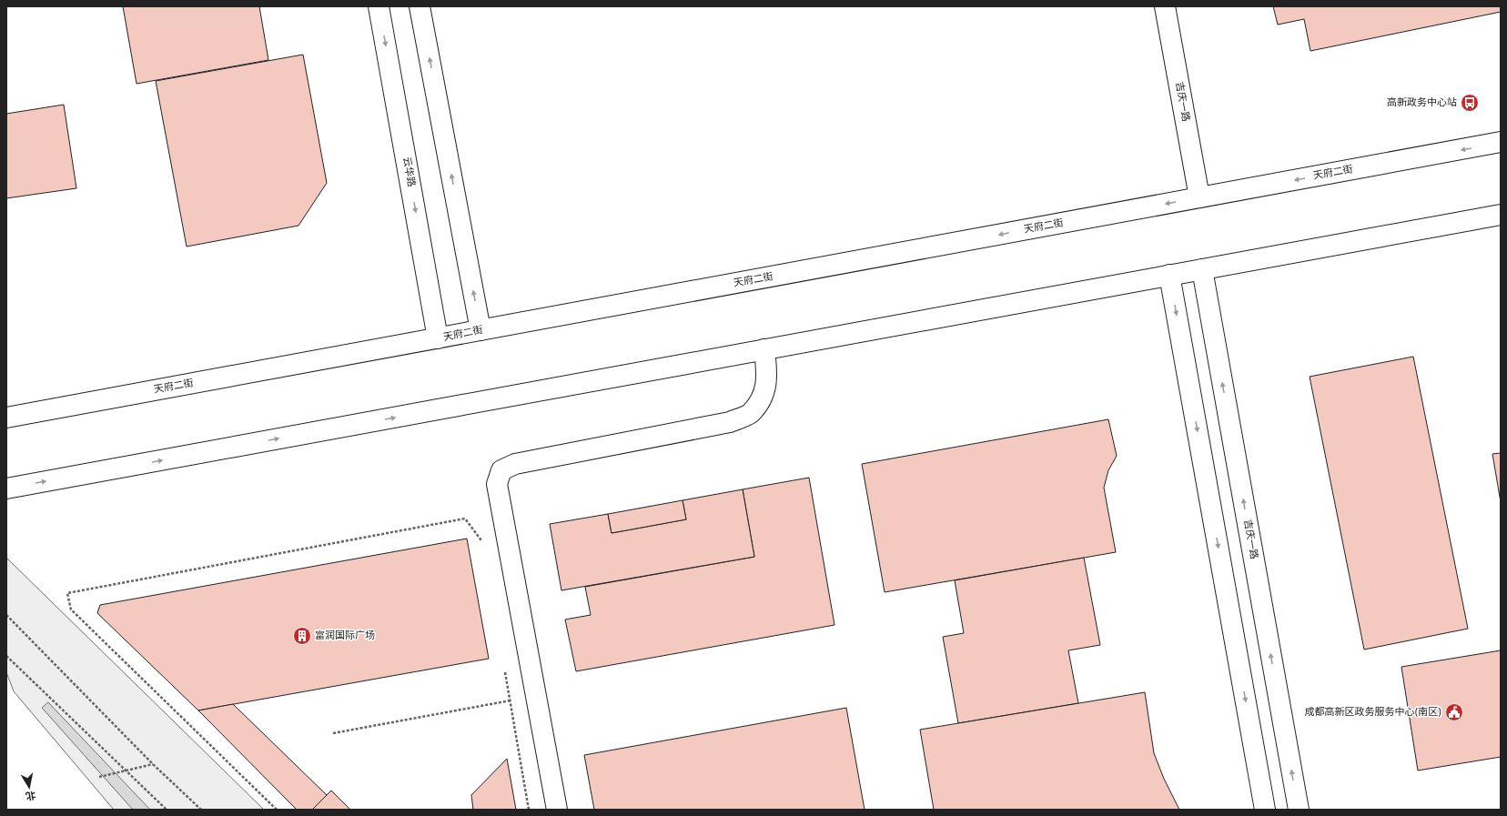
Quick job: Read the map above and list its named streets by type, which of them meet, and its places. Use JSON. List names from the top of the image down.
{
  "streets": {
    "main road": ["吉庆一路", "云华路", "天府二街"]
  },
  "crossings": [
    ["吉庆一路", "天府二街"],
    ["云华路", "天府二街"]
  ],
  "places": {
    "bus stop": ["高新政务中心站"],
    "building": ["富润国际广场"],
    "public building": ["成都高新区政务服务中心(南区)"]
  },
  "north": "bottom"
}
